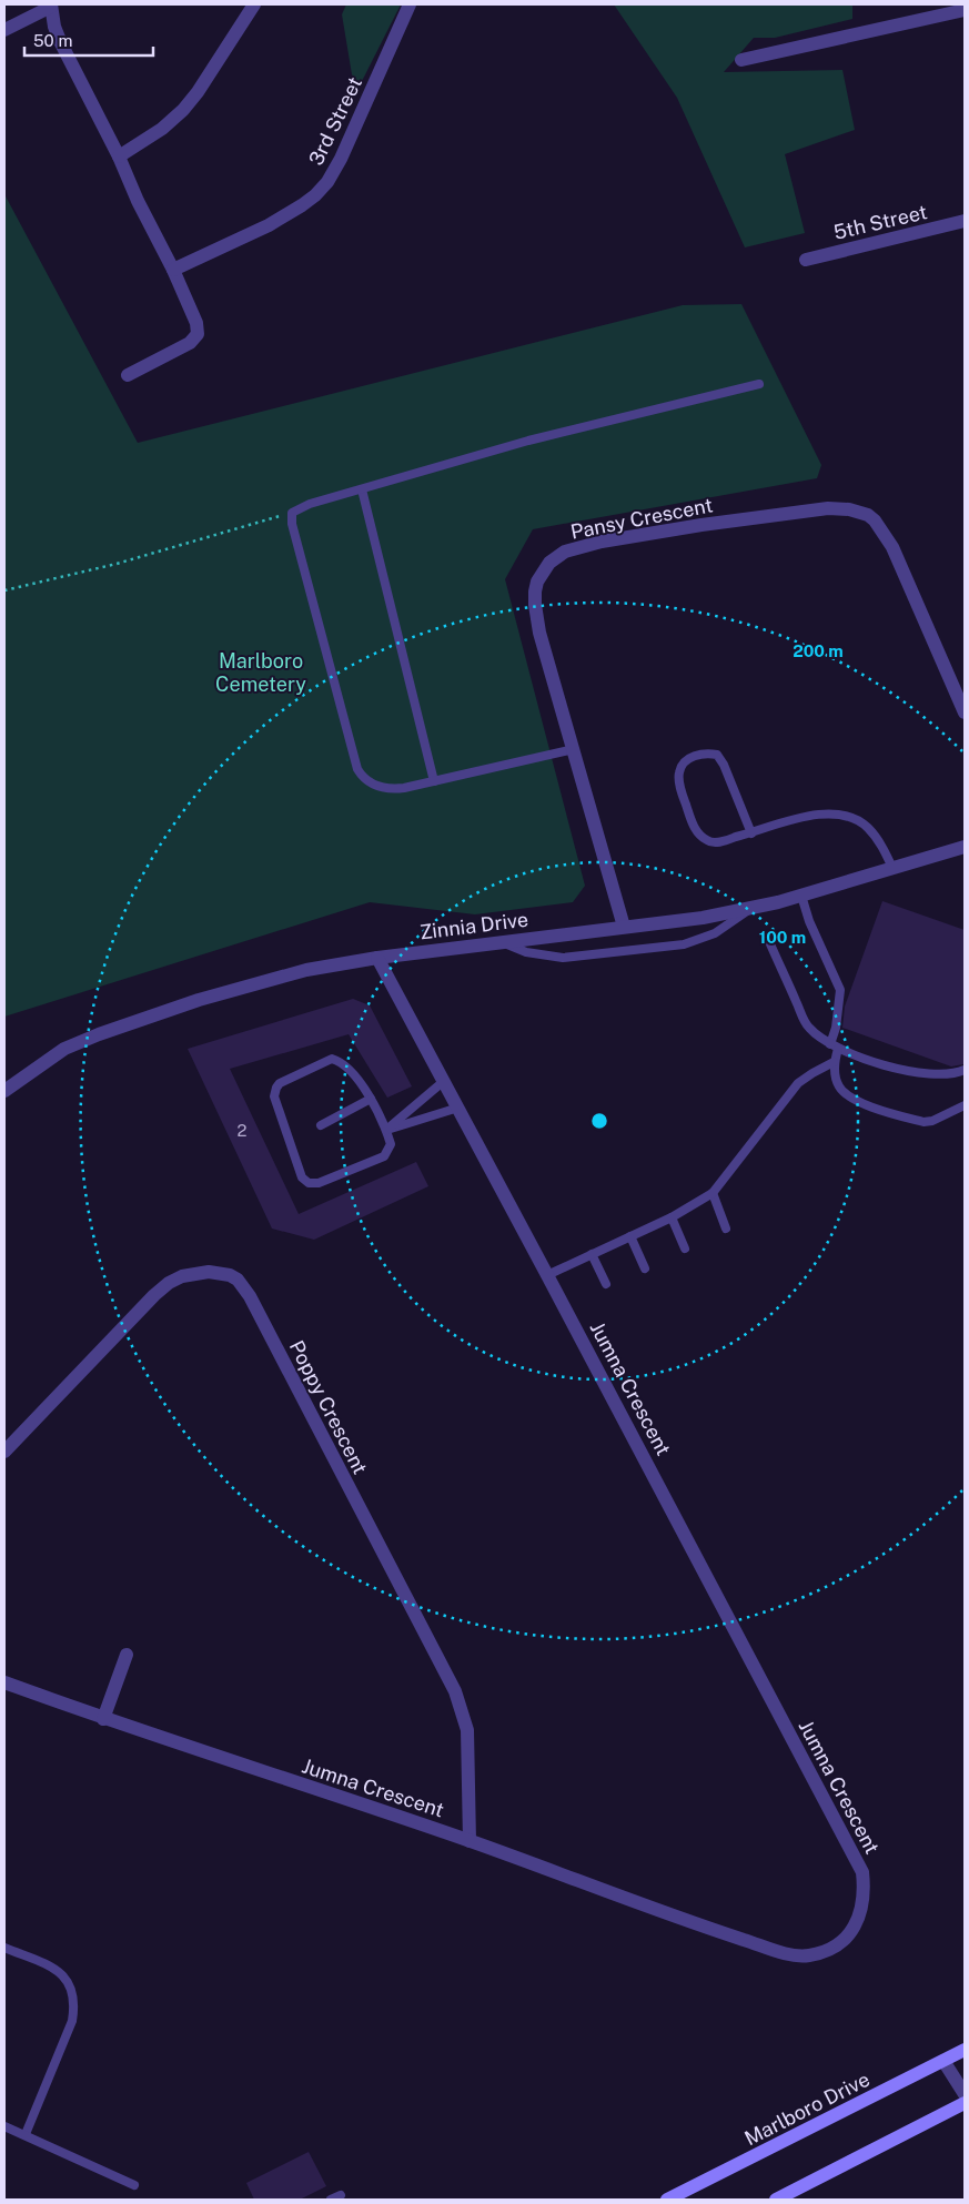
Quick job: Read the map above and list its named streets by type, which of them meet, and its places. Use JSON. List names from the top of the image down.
{
  "streets": {
    "main road": ["Marlboro Drive"],
    "street": [
      "3rd Street",
      "5th Street",
      "Pansy Crescent",
      "Zinnia Drive",
      "Jumna Crescent",
      "Poppy Crescent"
    ]
  },
  "crossings": [
    ["Pansy Crescent", "Zinnia Drive"],
    ["Zinnia Drive", "Jumna Crescent"],
    ["Jumna Crescent", "Poppy Crescent"]
  ],
  "parks": ["Marlboro Cemetery"],
  "house_numbers": ["2"],
  "scale_bar": "50 m",
  "rings": ["200 m", "100 m"]
}
